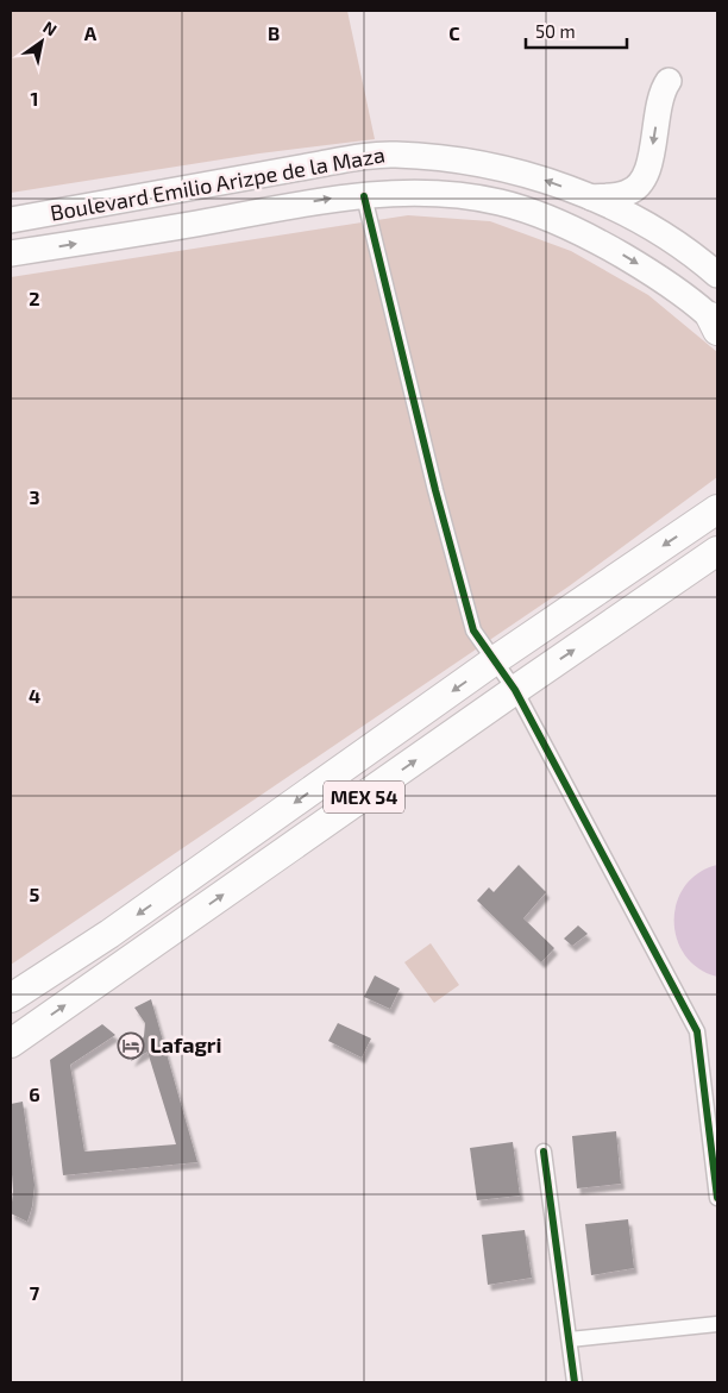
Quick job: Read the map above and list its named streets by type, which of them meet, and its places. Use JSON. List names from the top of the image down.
{
  "streets": {
    "highway": ["MEX 54"],
    "main road": ["Boulevard Emilio Arizpe de la Maza"]
  },
  "places": {
    "hotel": ["Lafagri"]
  },
  "scale_bar": "50 m",
  "north": "top right",
  "grid": {
    "columns": ["A", "B", "C"],
    "rows": [
      "1",
      "2",
      "3",
      "4",
      "5",
      "6",
      "7"
    ]
  }
}
